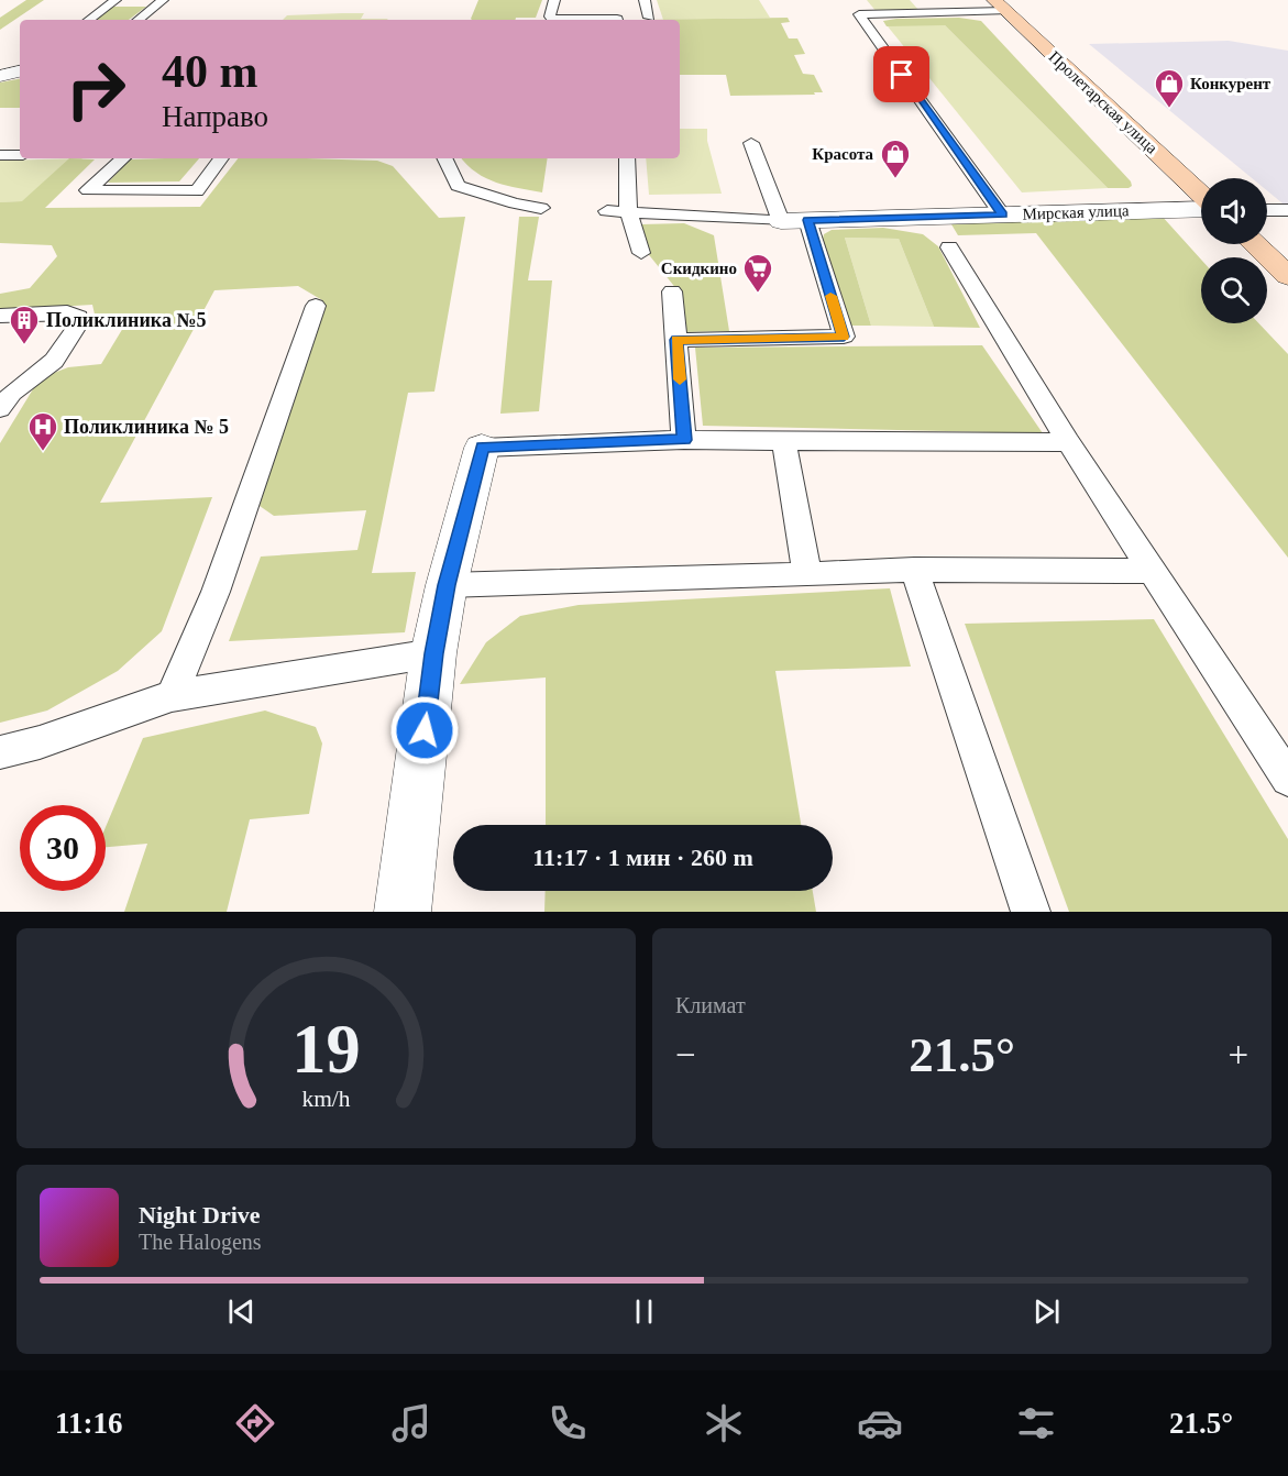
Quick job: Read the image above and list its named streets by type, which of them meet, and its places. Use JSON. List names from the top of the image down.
{
  "streets": {
    "main road": ["Пролетарская улица"],
    "street": ["Мирская улица"]
  },
  "places": {
    "shop": ["Конкурент", "Красота"],
    "supermarket": ["Скидкино"],
    "building": ["Поликлиника №5"],
    "hospital": ["Поликлиника № 5"]
  },
  "page": {
    "turn": ["40 m", "Направо"],
    "limit": "30",
    "trip": "11:17 · 1 мин · 260 m",
    "tile": "Климат",
    "heat": ["−", "21.5°", "+"],
    "song": ["Night Drive", "The Halogens"],
    "tabs": ["11:16", "21.5°"],
    "gauge": ["19", "km/h"]
  }
}
